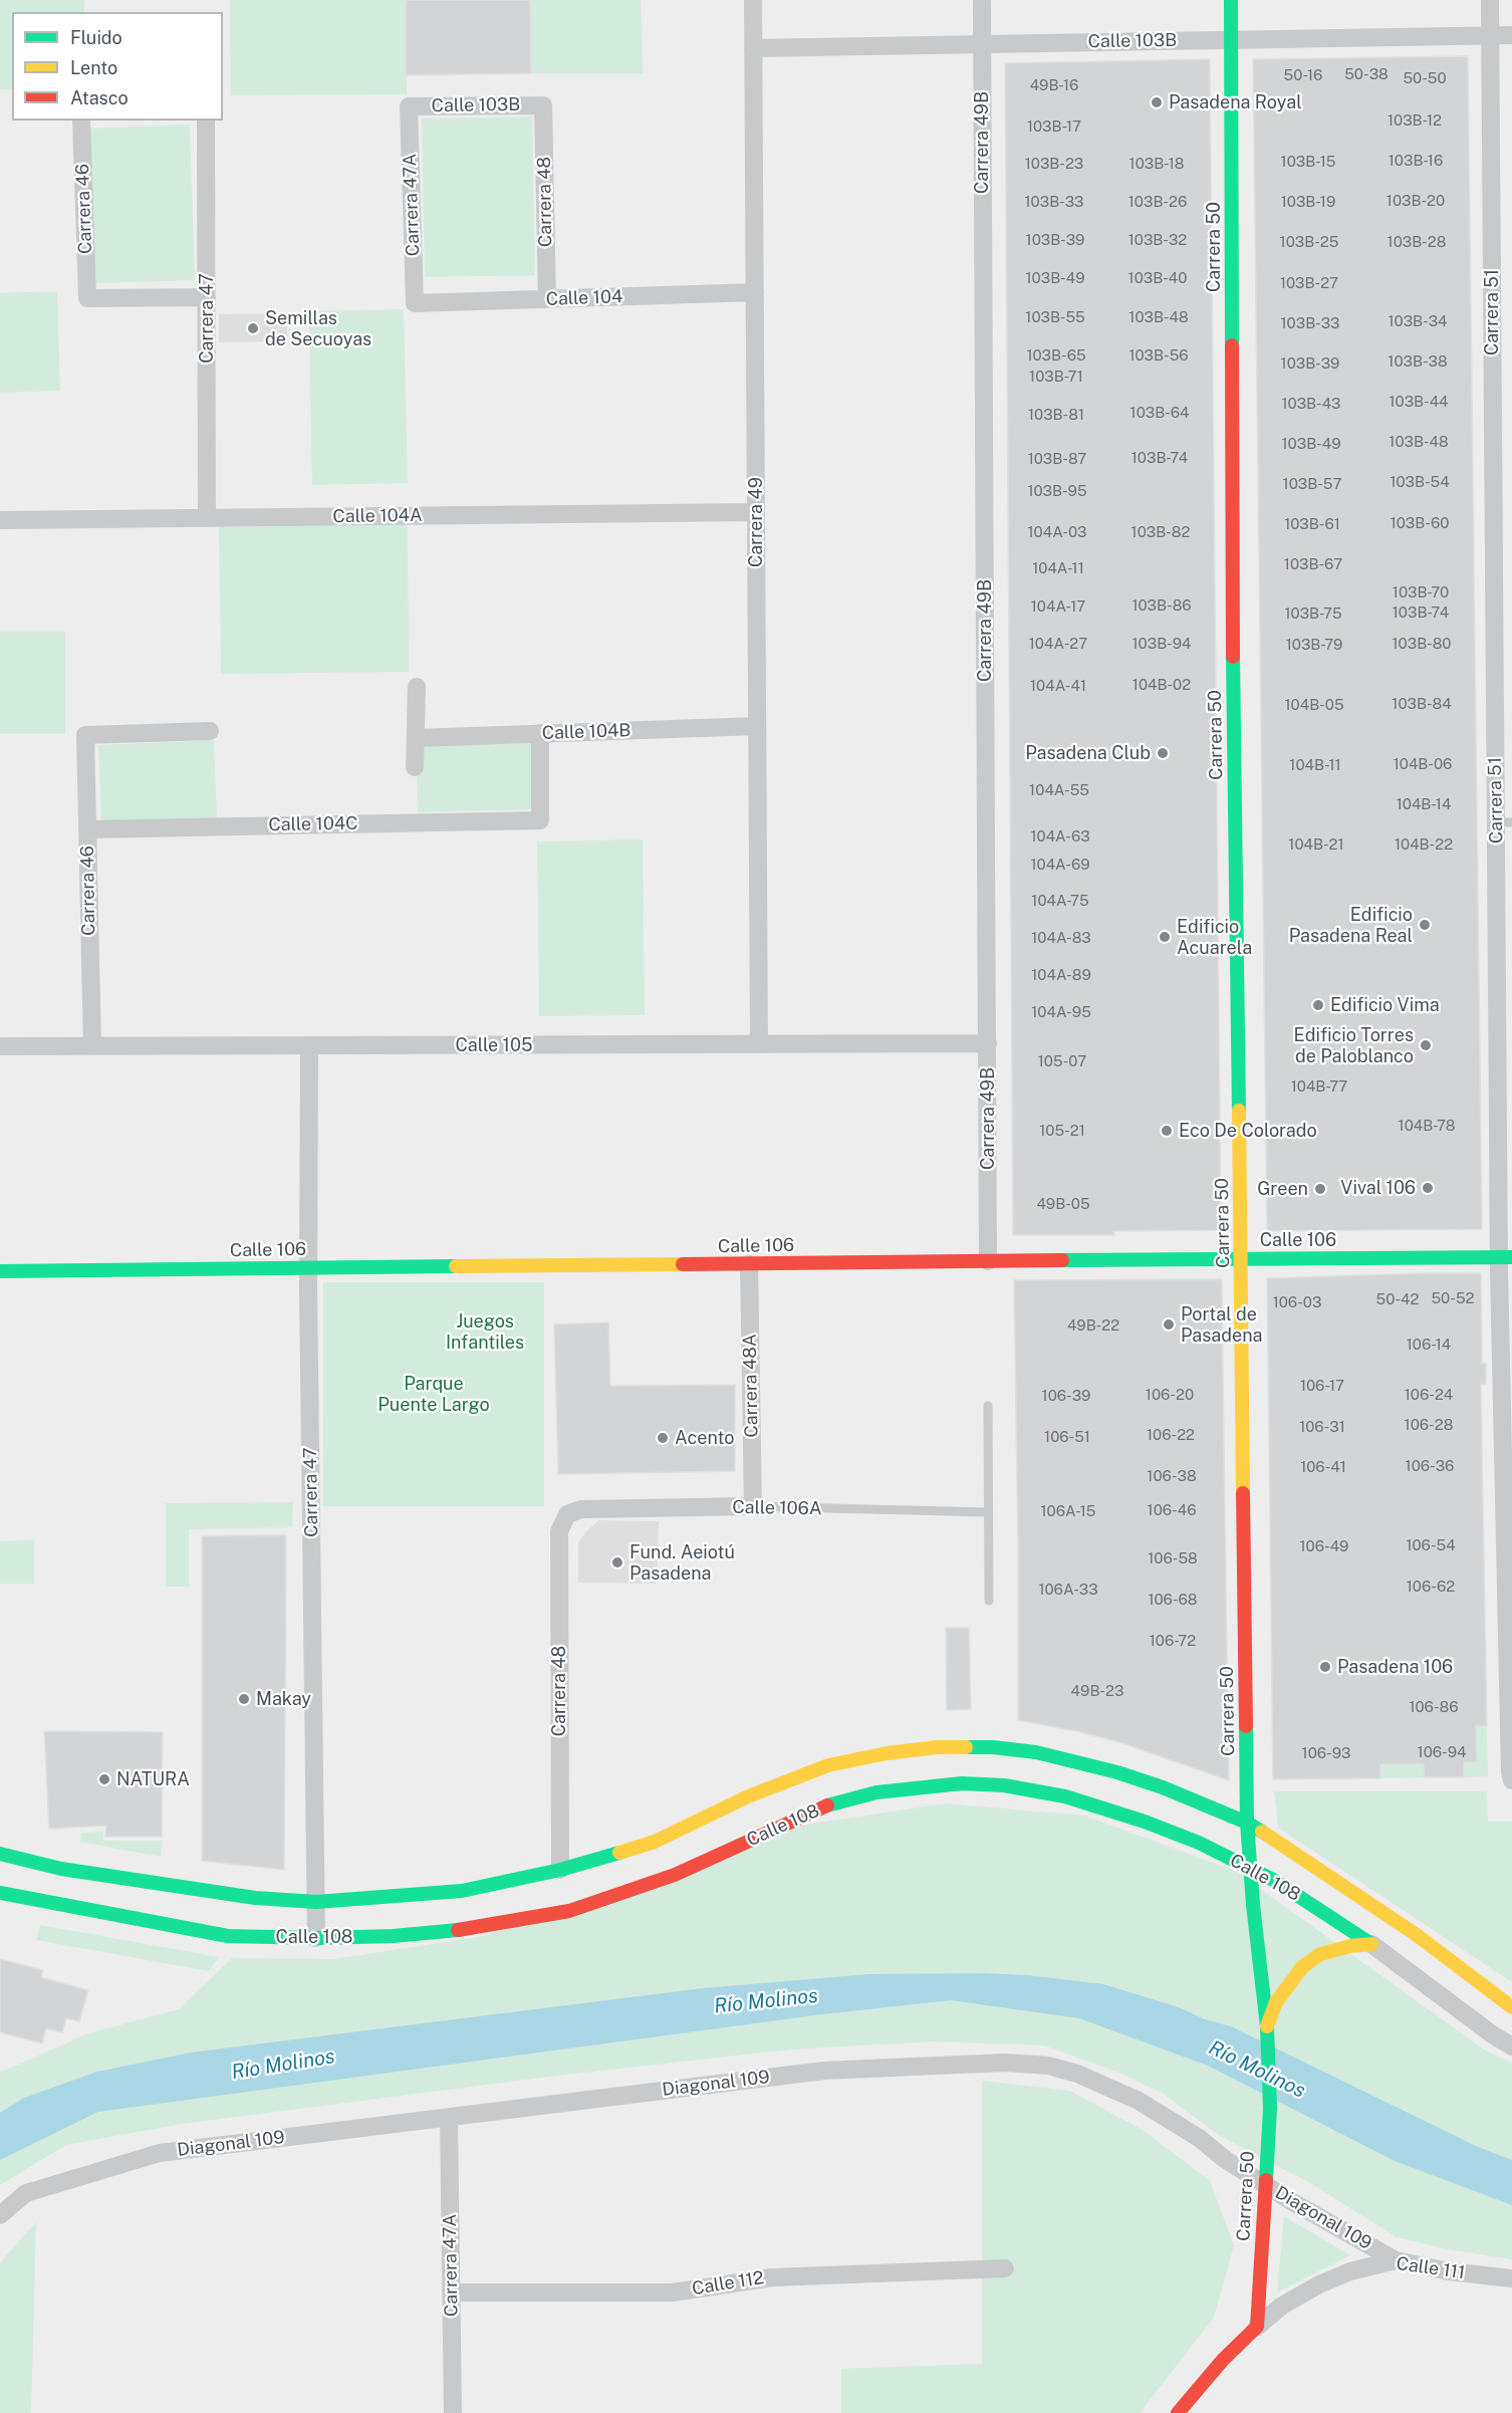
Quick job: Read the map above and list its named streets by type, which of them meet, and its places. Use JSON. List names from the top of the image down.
{
  "streets": {
    "street": [
      "Calle 103B",
      "Carrera 49B",
      "Carrera 48",
      "Carrera 47A",
      "Carrera 46",
      "Carrera 50",
      "Calle 104",
      "Carrera 51",
      "Carrera 47",
      "Calle 104A",
      "Carrera 49",
      "Calle 104B",
      "Calle 104C",
      "Calle 105",
      "Calle 106",
      "Carrera 48A",
      "Calle 106A",
      "Calle 108",
      "Diagonal 109",
      "Calle 111",
      "Calle 112"
    ]
  },
  "crossings": [
    ["Calle 103B", "Carrera 49B"],
    ["Calle 103B", "Carrera 48"],
    ["Calle 103B", "Carrera 47A"],
    ["Calle 103B", "Carrera 50"],
    ["Calle 103B", "Carrera 51"],
    ["Calle 103B", "Carrera 49"],
    ["Carrera 49B", "Calle 105"],
    ["Carrera 49B", "Calle 106"],
    ["Carrera 48", "Calle 104"],
    ["Carrera 48", "Calle 106A"],
    ["Carrera 48", "Calle 108"],
    ["Carrera 47A", "Calle 104"],
    ["Carrera 47A", "Diagonal 109"],
    ["Carrera 47A", "Calle 112"],
    ["Carrera 46", "Carrera 47"],
    ["Carrera 46", "Calle 104C"],
    ["Carrera 46", "Calle 105"],
    ["Carrera 50", "Calle 106"],
    ["Carrera 50", "Calle 108"],
    ["Carrera 50", "Diagonal 109"],
    ["Carrera 50", "Calle 111"],
    ["Calle 104", "Carrera 49"],
    ["Carrera 51", "Calle 106"],
    ["Carrera 47", "Calle 104A"],
    ["Carrera 47", "Calle 105"],
    ["Carrera 47", "Calle 106"],
    ["Carrera 47", "Calle 108"],
    ["Calle 104A", "Carrera 49"],
    ["Carrera 49", "Calle 104B"],
    ["Carrera 49", "Calle 105"],
    ["Calle 104B", "Calle 104C"],
    ["Calle 106", "Carrera 48A"],
    ["Carrera 48A", "Calle 106A"],
    ["Diagonal 109", "Calle 111"]
  ],
  "water": ["Río Molinos"],
  "parks": ["Juegos Infantiles", "Parque Puente Largo"],
  "places": [
    "Pasadena Royal",
    "Semillas de Secuoyas",
    "Pasadena Club",
    "Edificio Pasadena Real",
    "Edificio Acuarela",
    "Edificio Vima",
    "Edificio Torres de Paloblanco",
    "Eco De Colorado",
    "Vival 106",
    "Green",
    "Portal de Pasadena",
    "Acento",
    "Fund. Aeiotú Pasadena",
    "Pasadena 106",
    "Makay",
    "NATURA"
  ],
  "house_numbers": [
    "50-38",
    "50-16",
    "50-50",
    "49B-16",
    "103B-12",
    "103B-17",
    "103B-16",
    "103B-15",
    "103B-23",
    "103B-18",
    "103B-20",
    "103B-33",
    "103B-26",
    "103B-19",
    "103B-39",
    "103B-32",
    "103B-25",
    "103B-28",
    "103B-49",
    "103B-40",
    "103B-27",
    "103B-55",
    "103B-48",
    "103B-34",
    "103B-33",
    "103B-65",
    "103B-56",
    "103B-38",
    "103B-39",
    "103B-71",
    "103B-44",
    "103B-43",
    "103B-64",
    "103B-81",
    "103B-48",
    "103B-49",
    "103B-74",
    "103B-87",
    "103B-54",
    "103B-57",
    "103B-95",
    "103B-60",
    "103B-61",
    "104A-03",
    "103B-82",
    "103B-67",
    "104A-11",
    "103B-70",
    "103B-86",
    "104A-17",
    "103B-74",
    "103B-75",
    "104A-27",
    "103B-94",
    "103B-80",
    "103B-79",
    "104B-02",
    "104A-41",
    "103B-84",
    "104B-05",
    "104B-06",
    "104B-11",
    "104A-55",
    "104B-14",
    "104A-63",
    "104B-21",
    "104B-22",
    "104A-69",
    "104A-75",
    "104A-83",
    "104A-89",
    "104A-95",
    "105-07",
    "104B-77",
    "104B-78",
    "105-21",
    "49B-05",
    "50-52",
    "50-42",
    "106-03",
    "49B-22",
    "106-14",
    "106-17",
    "106-20",
    "106-24",
    "106-39",
    "106-28",
    "106-31",
    "106-22",
    "106-51",
    "106-36",
    "106-41",
    "106-38",
    "106-46",
    "106A-15",
    "106-54",
    "106-49",
    "106-58",
    "106-62",
    "106A-33",
    "106-68",
    "106-72",
    "49B-23",
    "106-86",
    "106-94",
    "106-93"
  ],
  "legend": ["Fluido", "Lento", "Atasco"]
}
